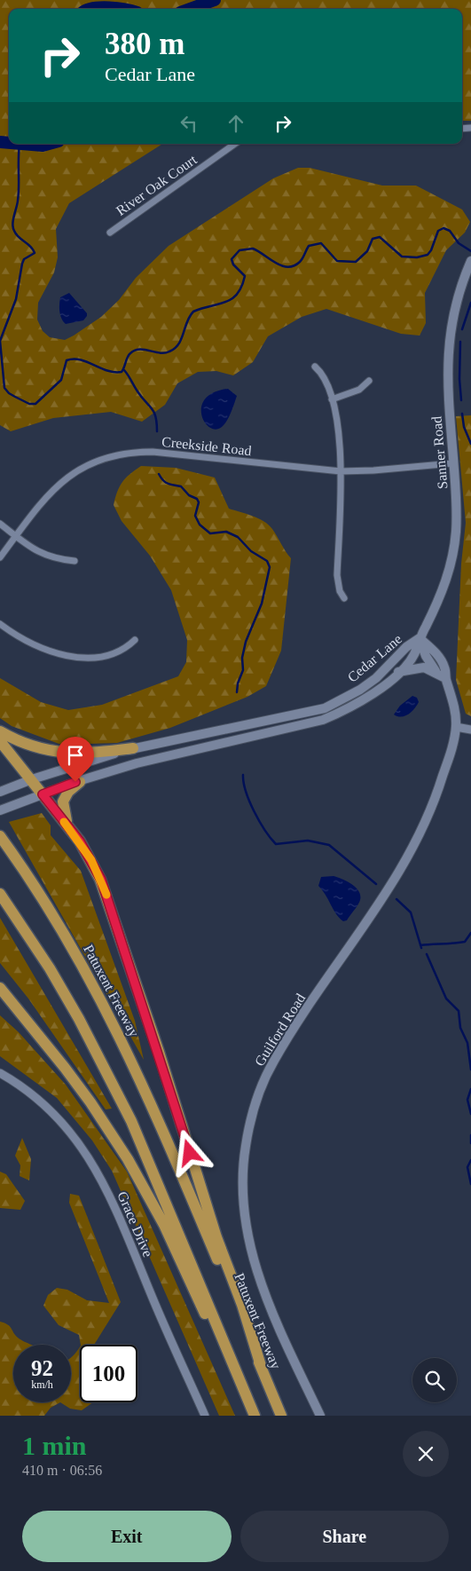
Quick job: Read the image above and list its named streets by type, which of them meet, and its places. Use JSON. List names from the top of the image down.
{
  "streets": {
    "highway": ["Patuxent Freeway"],
    "main road": ["Sanner Road", "Cedar Lane", "Guilford Road"],
    "street": ["River Oak Court", "Creekside Road", "Grace Drive"]
  },
  "crossings": [
    ["Creekside Road", "Sanner Road"],
    ["Sanner Road", "Cedar Lane"],
    ["Sanner Road", "Guilford Road"],
    ["Cedar Lane", "Guilford Road"]
  ],
  "page": {
    "turn": ["380 m", "Cedar Lane"],
    "speed": "92 km/h",
    "limit": "100",
    "heading": ["1 min", "410 m · 06:56"],
    "buttons": ["Exit", "Share"]
  }
}
